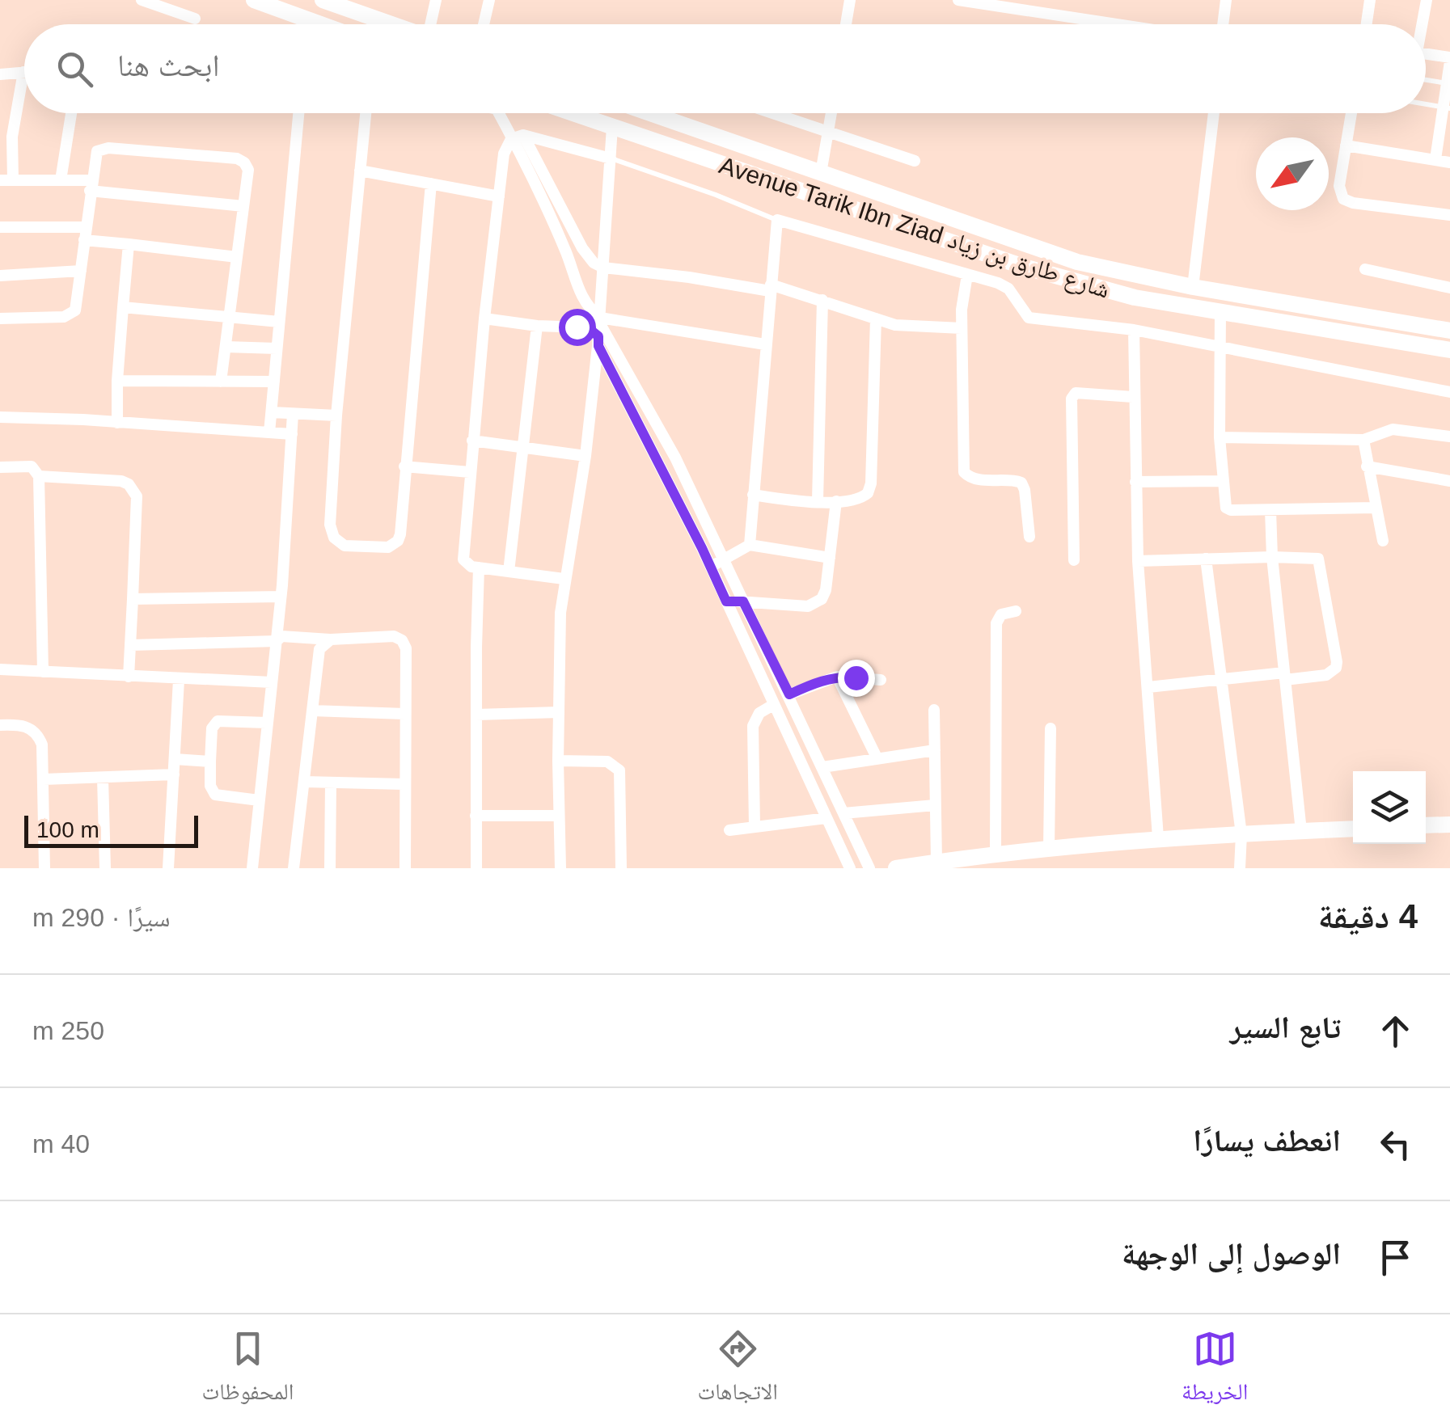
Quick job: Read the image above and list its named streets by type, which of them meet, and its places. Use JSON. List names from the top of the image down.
{
  "streets": {
    "main road": ["Avenue Tarik Ibn Ziad شارع طارق بن زياد"]
  },
  "scale_bar": "100 m",
  "north": "bottom left",
  "page": {
    "search": "ابحث هنا",
    "scale": "100 m",
    "heading": ["4 دقيقة", "سيرًا · 290 m"],
    "list": [
      ["تابع السير", "250 m"],
      ["انعطف يسارًا", "40 m"],
      "الوصول إلى الوجهة"
    ],
    "nav": ["الخريطة", "الاتجاهات", "المحفوظات"]
  }
}
